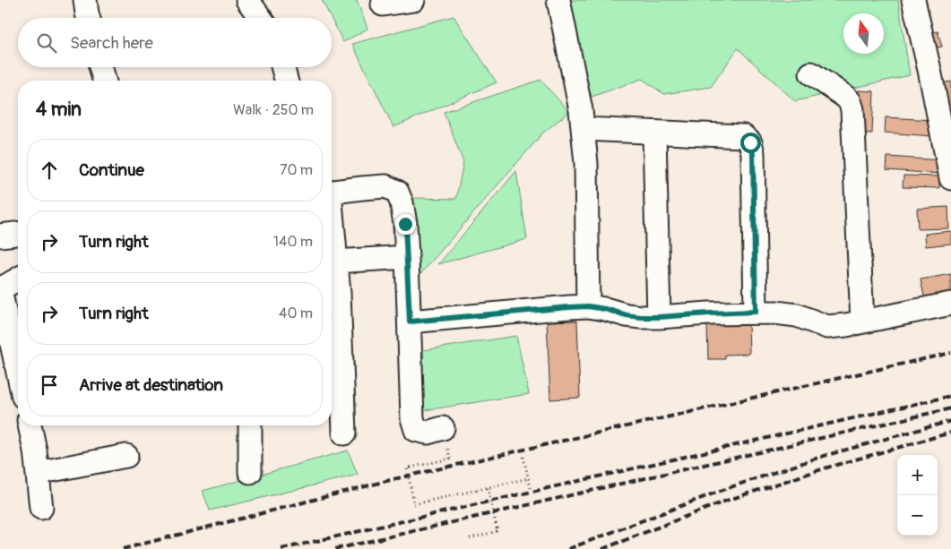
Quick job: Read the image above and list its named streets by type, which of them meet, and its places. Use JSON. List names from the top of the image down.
{
  "north": "top",
  "page": {
    "search": "Search here",
    "heading": ["4 min", "Walk · 250 m"],
    "list": [
      ["Continue", "70 m"],
      ["Turn right", "140 m"],
      ["Turn right", "40 m"],
      "Arrive at destination"
    ],
    "map_buttons": ["+", "−"]
  }
}
